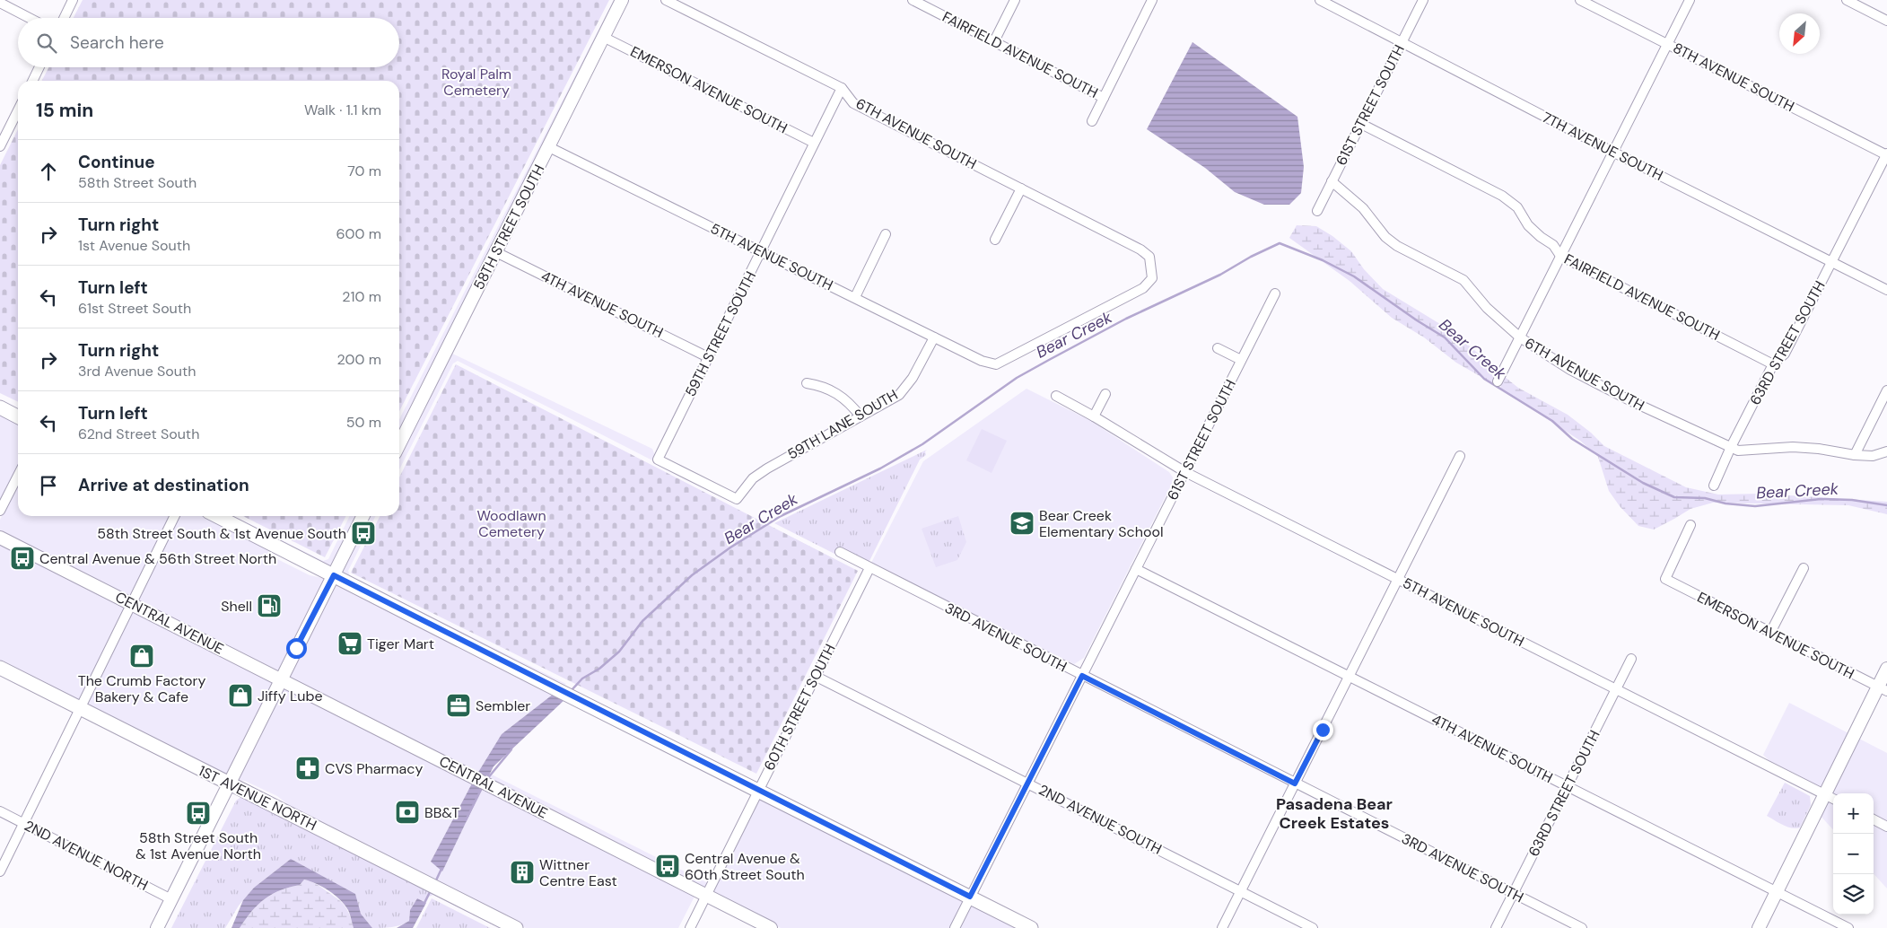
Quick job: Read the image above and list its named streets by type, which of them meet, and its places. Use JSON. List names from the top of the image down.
{
  "streets": {
    "main road": ["1ST AVENUE NORTH"],
    "street": [
      "FAIRFIELD AVENUE SOUTH",
      "8TH AVENUE SOUTH",
      "EMERSON AVENUE SOUTH",
      "61ST STREET SOUTH",
      "6TH AVENUE SOUTH",
      "7TH AVENUE SOUTH",
      "58TH STREET SOUTH",
      "5TH AVENUE SOUTH",
      "4TH AVENUE SOUTH",
      "59TH STREET SOUTH",
      "63RD STREET SOUTH",
      "59TH LANE SOUTH",
      "CENTRAL AVENUE",
      "3RD AVENUE SOUTH",
      "60TH STREET SOUTH",
      "2ND AVENUE SOUTH",
      "2ND AVENUE NORTH"
    ]
  },
  "crossings": [
    ["FAIRFIELD AVENUE SOUTH", "61ST STREET SOUTH"],
    ["FAIRFIELD AVENUE SOUTH", "63RD STREET SOUTH"],
    ["8TH AVENUE SOUTH", "63RD STREET SOUTH"],
    ["EMERSON AVENUE SOUTH", "58TH STREET SOUTH"],
    ["EMERSON AVENUE SOUTH", "59TH STREET SOUTH"],
    ["61ST STREET SOUTH", "6TH AVENUE SOUTH"],
    ["61ST STREET SOUTH", "7TH AVENUE SOUTH"],
    ["61ST STREET SOUTH", "5TH AVENUE SOUTH"],
    ["61ST STREET SOUTH", "4TH AVENUE SOUTH"],
    ["61ST STREET SOUTH", "3RD AVENUE SOUTH"],
    ["61ST STREET SOUTH", "2ND AVENUE SOUTH"],
    ["6TH AVENUE SOUTH", "5TH AVENUE SOUTH"],
    ["6TH AVENUE SOUTH", "59TH STREET SOUTH"],
    ["6TH AVENUE SOUTH", "63RD STREET SOUTH"],
    ["7TH AVENUE SOUTH", "63RD STREET SOUTH"],
    ["58TH STREET SOUTH", "5TH AVENUE SOUTH"],
    ["58TH STREET SOUTH", "4TH AVENUE SOUTH"],
    ["5TH AVENUE SOUTH", "59TH STREET SOUTH"],
    ["5TH AVENUE SOUTH", "63RD STREET SOUTH"],
    ["5TH AVENUE SOUTH", "59TH LANE SOUTH"],
    ["4TH AVENUE SOUTH", "59TH STREET SOUTH"],
    ["4TH AVENUE SOUTH", "63RD STREET SOUTH"],
    ["59TH STREET SOUTH", "59TH LANE SOUTH"],
    ["63RD STREET SOUTH", "3RD AVENUE SOUTH"],
    ["CENTRAL AVENUE", "60TH STREET SOUTH"],
    ["3RD AVENUE SOUTH", "60TH STREET SOUTH"],
    ["60TH STREET SOUTH", "2ND AVENUE SOUTH"]
  ],
  "districts": ["Pasadena Bear Creek Estates"],
  "water": ["Bear Creek"],
  "parks": ["Royal Palm Cemetery", "Woodlawn Cemetery"],
  "places": {
    "school or university": ["Bear Creek Elementary School"],
    "bus stop": [
      "58th Street South & 1st Avenue South",
      "Central Avenue & 56th Street North",
      "58th Street South & 1st Avenue North",
      "Central Avenue & 60th Street South"
    ],
    "fuel station": ["Shell"],
    "supermarket": ["Tiger Mart"],
    "shop": ["The Crumb Factory Bakery & Cafe", "Jiffy Lube"],
    "office": ["Sembler"],
    "pharmacy": ["CVS Pharmacy"],
    "bank": ["BB&T"],
    "building": ["Wittner Centre East"]
  },
  "north": "bottom left",
  "page": {
    "search": "Search here",
    "heading": ["15 min", "Walk · 1.1 km"],
    "list": [
      ["Continue", "58th Street South", "70 m"],
      ["Turn right", "1st Avenue South", "600 m"],
      ["Turn left", "61st Street South", "210 m"],
      ["Turn right", "3rd Avenue South", "200 m"],
      ["Turn left", "62nd Street South", "50 m"],
      "Arrive at destination"
    ],
    "map_buttons": ["+", "−"]
  }
}
